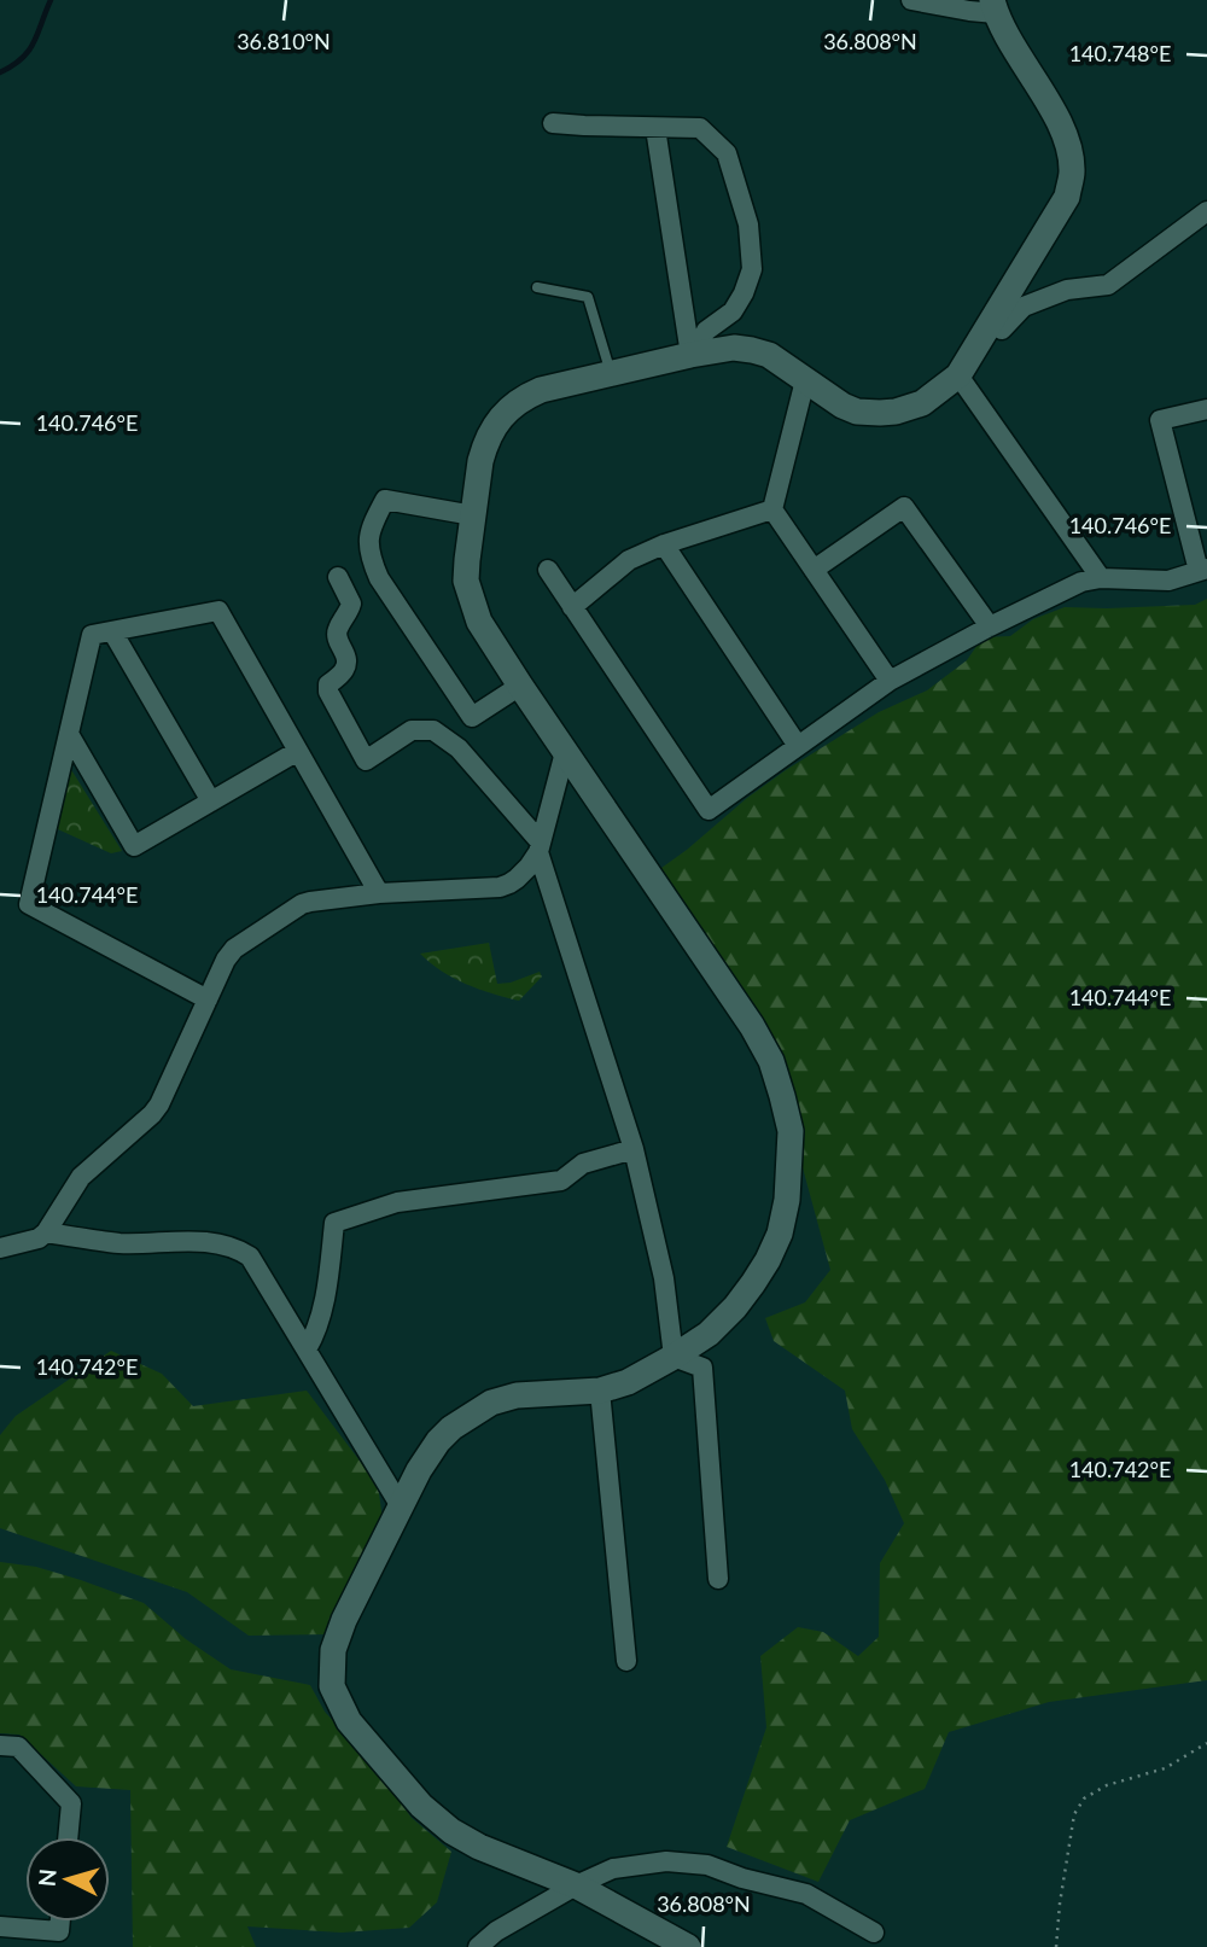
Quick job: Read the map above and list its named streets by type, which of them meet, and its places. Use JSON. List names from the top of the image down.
{
  "north": "left",
  "coordinates": [
    "36.810°N",
    "36.808°N",
    "140.748°E",
    "140.746°E",
    "140.744°E",
    "140.742°E"
  ]
}
